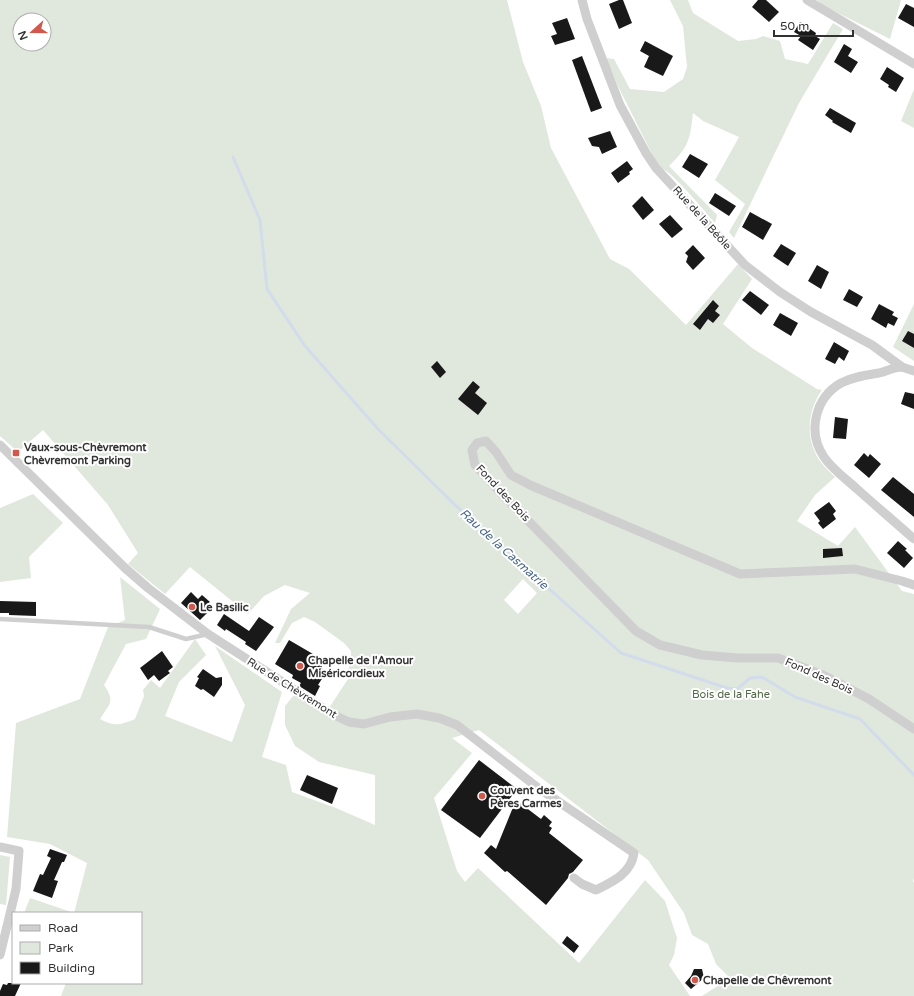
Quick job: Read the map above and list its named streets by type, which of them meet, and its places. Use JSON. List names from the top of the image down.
{
  "streets": {
    "street": ["Rue de la Béôle", "Fond des Bois", "Rue de Chèvremont"]
  },
  "water": ["Rau de la Casmatrie"],
  "parks": ["Bois de la Fahe"],
  "places": {
    "transit": ["Vaux-sous-Chèvremont Chèvremont Parking"],
    "other": [
      "Le Basilic",
      "Chapelle de l'Amour Miséricordieux",
      "Couvent des Pères Carmes",
      "Chapelle de Chêvremont"
    ]
  },
  "legend": ["Road", "Park", "Building"],
  "scale_bar": "50 m",
  "north": "left"
}
